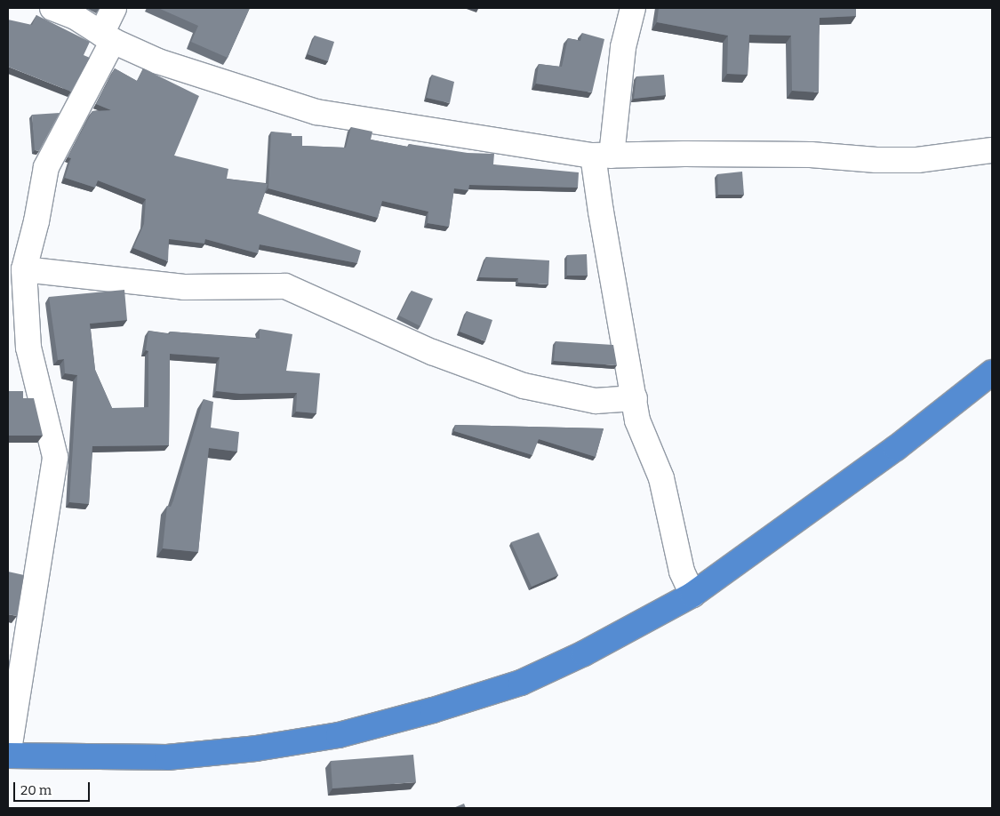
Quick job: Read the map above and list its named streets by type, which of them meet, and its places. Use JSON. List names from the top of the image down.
{
  "scale_bar": "20 m"
}
